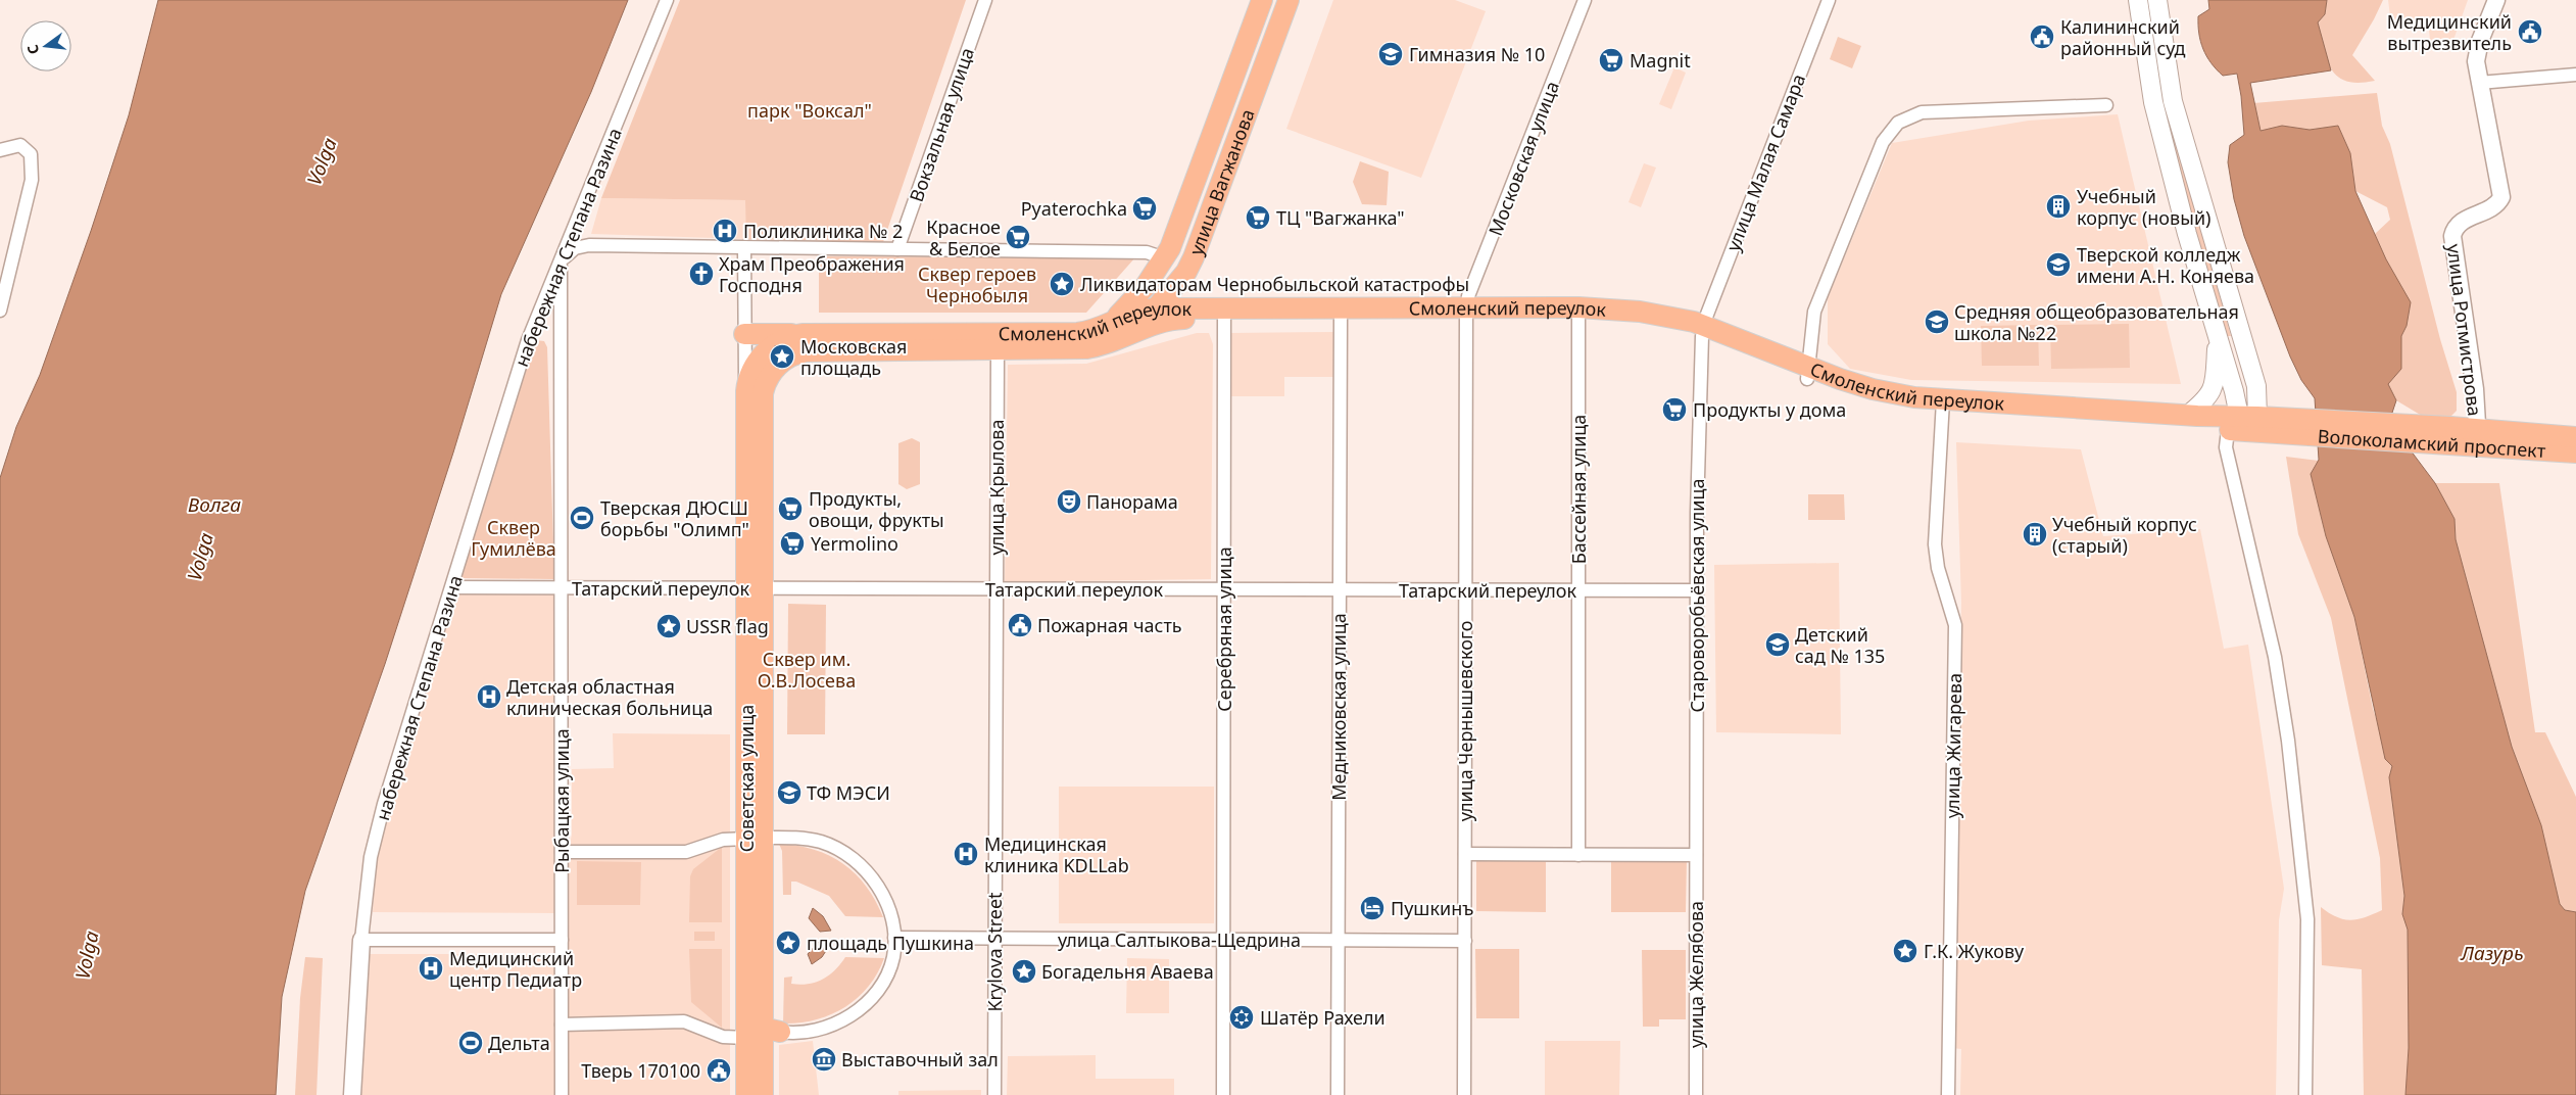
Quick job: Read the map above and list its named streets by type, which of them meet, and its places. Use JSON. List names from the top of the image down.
{
  "streets": {
    "main road": [
      "улица Вагжанова",
      "Смоленский переулок",
      "Волоколамский проспект",
      "Советская улица"
    ],
    "street": [
      "Вокзальная улица",
      "Московская улица",
      "улица Малая Самара",
      "набережная Степана Разина",
      "улица Ротмистрова",
      "улица Крылова",
      "Бассейная улица",
      "Татарский переулок",
      "Староворобьёвская улица",
      "Серебряная улица",
      "Медниковская улица",
      "улица Чернышевского",
      "улица Жигарева",
      "Рыбацкая улица",
      "улица Салтыкова-Щедрина",
      "Krylova Street",
      "улица Желябова"
    ]
  },
  "crossings": [
    ["Московская улица", "Смоленский переулок"],
    ["Московская улица", "улица Чернышевского"],
    ["улица Малая Самара", "Смоленский переулок"],
    ["улица Малая Самара", "Староворобьёвская улица"],
    ["улица Вагжанова", "Смоленский переулок"],
    ["набережная Степана Разина", "Татарский переулок"],
    ["набережная Степана Разина", "Рыбацкая улица"],
    ["Смоленский переулок", "Волоколамский проспект"],
    ["Смоленский переулок", "улица Крылова"],
    ["Смоленский переулок", "Бассейная улица"],
    ["Смоленский переулок", "Староворобьёвская улица"],
    ["Смоленский переулок", "Серебряная улица"],
    ["Смоленский переулок", "Медниковская улица"],
    ["Смоленский переулок", "улица Чернышевского"],
    ["Смоленский переулок", "улица Жигарева"],
    ["Смоленский переулок", "Советская улица"],
    ["улица Ротмистрова", "Волоколамский проспект"],
    ["улица Крылова", "Татарский переулок"],
    ["улица Крылова", "улица Салтыкова-Щедрина"],
    ["улица Крылова", "Krylova Street"],
    ["Бассейная улица", "Татарский переулок"],
    ["Татарский переулок", "Староворобьёвская улица"],
    ["Татарский переулок", "Серебряная улица"],
    ["Татарский переулок", "Медниковская улица"],
    ["Татарский переулок", "улица Чернышевского"],
    ["Татарский переулок", "Советская улица"],
    ["Татарский переулок", "Рыбацкая улица"],
    ["Староворобьёвская улица", "улица Желябова"],
    ["Серебряная улица", "улица Салтыкова-Щедрина"],
    ["Медниковская улица", "улица Салтыкова-Щедрина"],
    ["улица Чернышевского", "улица Салтыкова-Щедрина"],
    ["улица Салтыкова-Щедрина", "Krylova Street"]
  ],
  "water": ["Volga", "Волга", "Лазурь"],
  "parks": [
    "парк \"Воксал\"",
    "Сквер героев Чернобыля",
    "Сквер Гумилёва",
    "Сквер им. О.В.Лосева"
  ],
  "places": {
    "public building": [
      "Медицинский вытрезвитель",
      "Калининский районный суд",
      "Пожарная часть",
      "Тверь 170100"
    ],
    "school or university": [
      "Гимназия № 10",
      "Тверской колледж имени А.Н. Коняева",
      "Средняя общеобразовательная школа №22",
      "Детский сад № 135",
      "ТФ МЭСИ"
    ],
    "supermarket": [
      "Magnit",
      "Pyaterochka",
      "ТЦ \"Вагжанка\"",
      "Красное & Белое",
      "Продукты у дома",
      "Продукты, овощи, фрукты",
      "Yermolino"
    ],
    "building": ["Учебный корпус (новый)", "Учебный корпус (старый)"],
    "hospital": [
      "Поликлиника № 2",
      "Детская областная клиническая больница",
      "Медицинская клиника KDLLab",
      "Медицинский центр Педиатр"
    ],
    "church": ["Храм Преображения Господня"],
    "place": [
      "Ликвидаторам Чернобыльской катастрофы",
      "Московская площадь",
      "USSR flag",
      "площадь Пушкина",
      "Г.К. Жукову",
      "Богадельня Аваева"
    ],
    "theatre": ["Панорама"],
    "sports": ["Тверская ДЮСШ борьбы \"Олимп\"", "Дельта"],
    "hotel": ["Пушкинъ"],
    "synagogue": ["Шатёр Рахели"],
    "museum": ["Выставочный зал"]
  },
  "north": "left"
}
